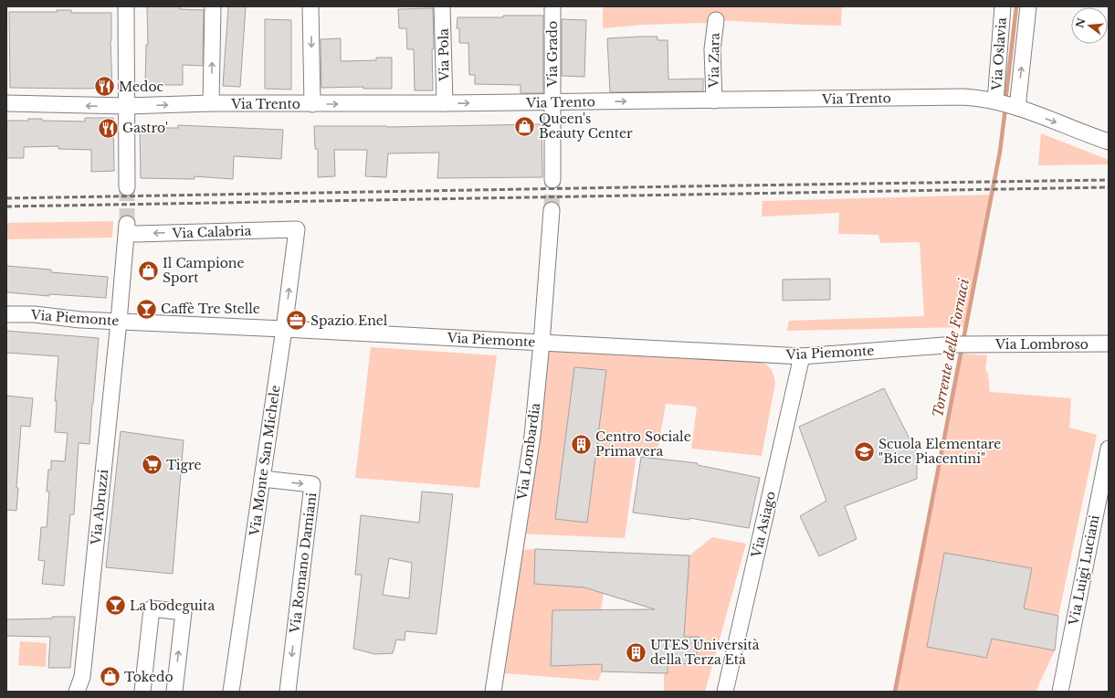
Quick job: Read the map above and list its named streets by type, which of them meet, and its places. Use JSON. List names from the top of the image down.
{
  "streets": {
    "street": [
      "Via Grado",
      "Via Oslavia",
      "Via Pola",
      "Via Zara",
      "Via Trento",
      "Via Calabria",
      "Via Piemonte",
      "Via Lombroso",
      "Via Lombardia",
      "Via Monte San Michele",
      "Via Abruzzi",
      "Via Asiago",
      "Via Romano Damiani",
      "Via Luigi Luciani"
    ]
  },
  "crossings": [
    ["Via Grado", "Via Trento"],
    ["Via Oslavia", "Via Trento"],
    ["Via Pola", "Via Trento"],
    ["Via Zara", "Via Trento"],
    ["Via Calabria", "Via Monte San Michele"],
    ["Via Calabria", "Via Abruzzi"],
    ["Via Piemonte", "Via Lombroso"],
    ["Via Piemonte", "Via Lombardia"],
    ["Via Piemonte", "Via Monte San Michele"],
    ["Via Piemonte", "Via Abruzzi"],
    ["Via Piemonte", "Via Asiago"],
    ["Via Monte San Michele", "Via Romano Damiani"]
  ],
  "one_way": ["Via Calabria", "Via Romano Damiani"],
  "water": ["Torrente delle Fornaci"],
  "places": {
    "restaurant": ["Medoc", "Gastro'"],
    "shop": ["Queen's Beauty Center", "Il Campione Sport", "Tokedo"],
    "bar": ["Caffè Tre Stelle", "La bodeguita"],
    "office": ["Spazio Enel"],
    "building": ["Centro Sociale Primavera", "UTES Università della Terza Età"],
    "school or university": ["Scuola Elementare \"Bice Piacentini\""],
    "supermarket": ["Tigre"]
  },
  "north": "left"
}
